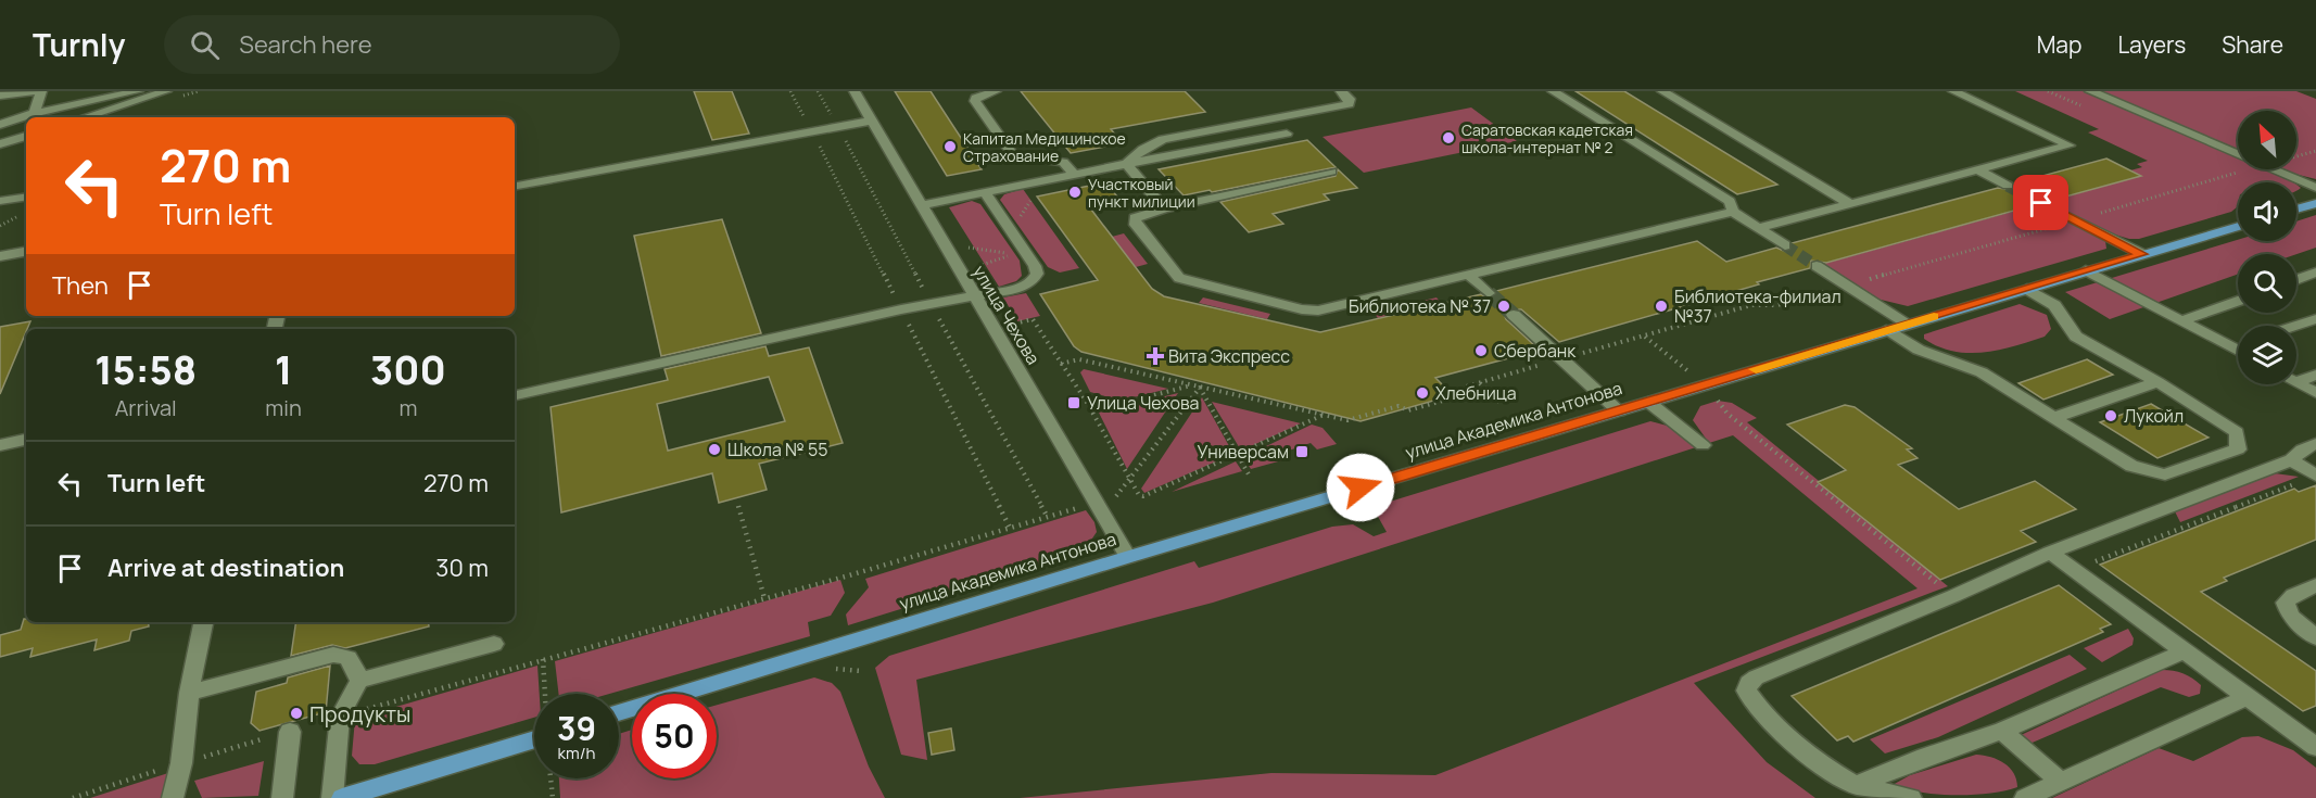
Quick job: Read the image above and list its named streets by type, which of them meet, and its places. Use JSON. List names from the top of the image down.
{
  "streets": {
    "main road": ["улица Академика Антонова"],
    "street": ["улица Чехова"]
  },
  "crossings": [
    ["улица Чехова", "улица Академика Антонова"]
  ],
  "places": {
    "other": [
      "Саратовская кадетская школа-интернат № 2",
      "Капитал Медицинское Страхование",
      "Участковый пункт милиции",
      "Библиотека № 37",
      "Библиотека-филиал №37",
      "Сбербанк",
      "Хлебница",
      "Лукойл",
      "Школа № 55",
      "Продукты"
    ],
    "health": ["Вита Экспресс"],
    "transit": ["Улица Чехова", "Универсам"]
  },
  "north": "top left",
  "page": {
    "header": "Turnly",
    "search": "Search here",
    "nav": ["Map", "Layers", "Share"],
    "turn": ["270 m", "Turn left"],
    "then": "Then",
    "eta": [
      "15:58",
      "Arrival",
      "1",
      "min",
      "300",
      "m"
    ],
    "list": [
      {
        "name": "Turn left",
        "value": "270 m"
      },
      {
        "name": "Arrive at destination",
        "value": "30 m"
      }
    ],
    "speed": "39 km/h",
    "limit": "50"
  }
}
